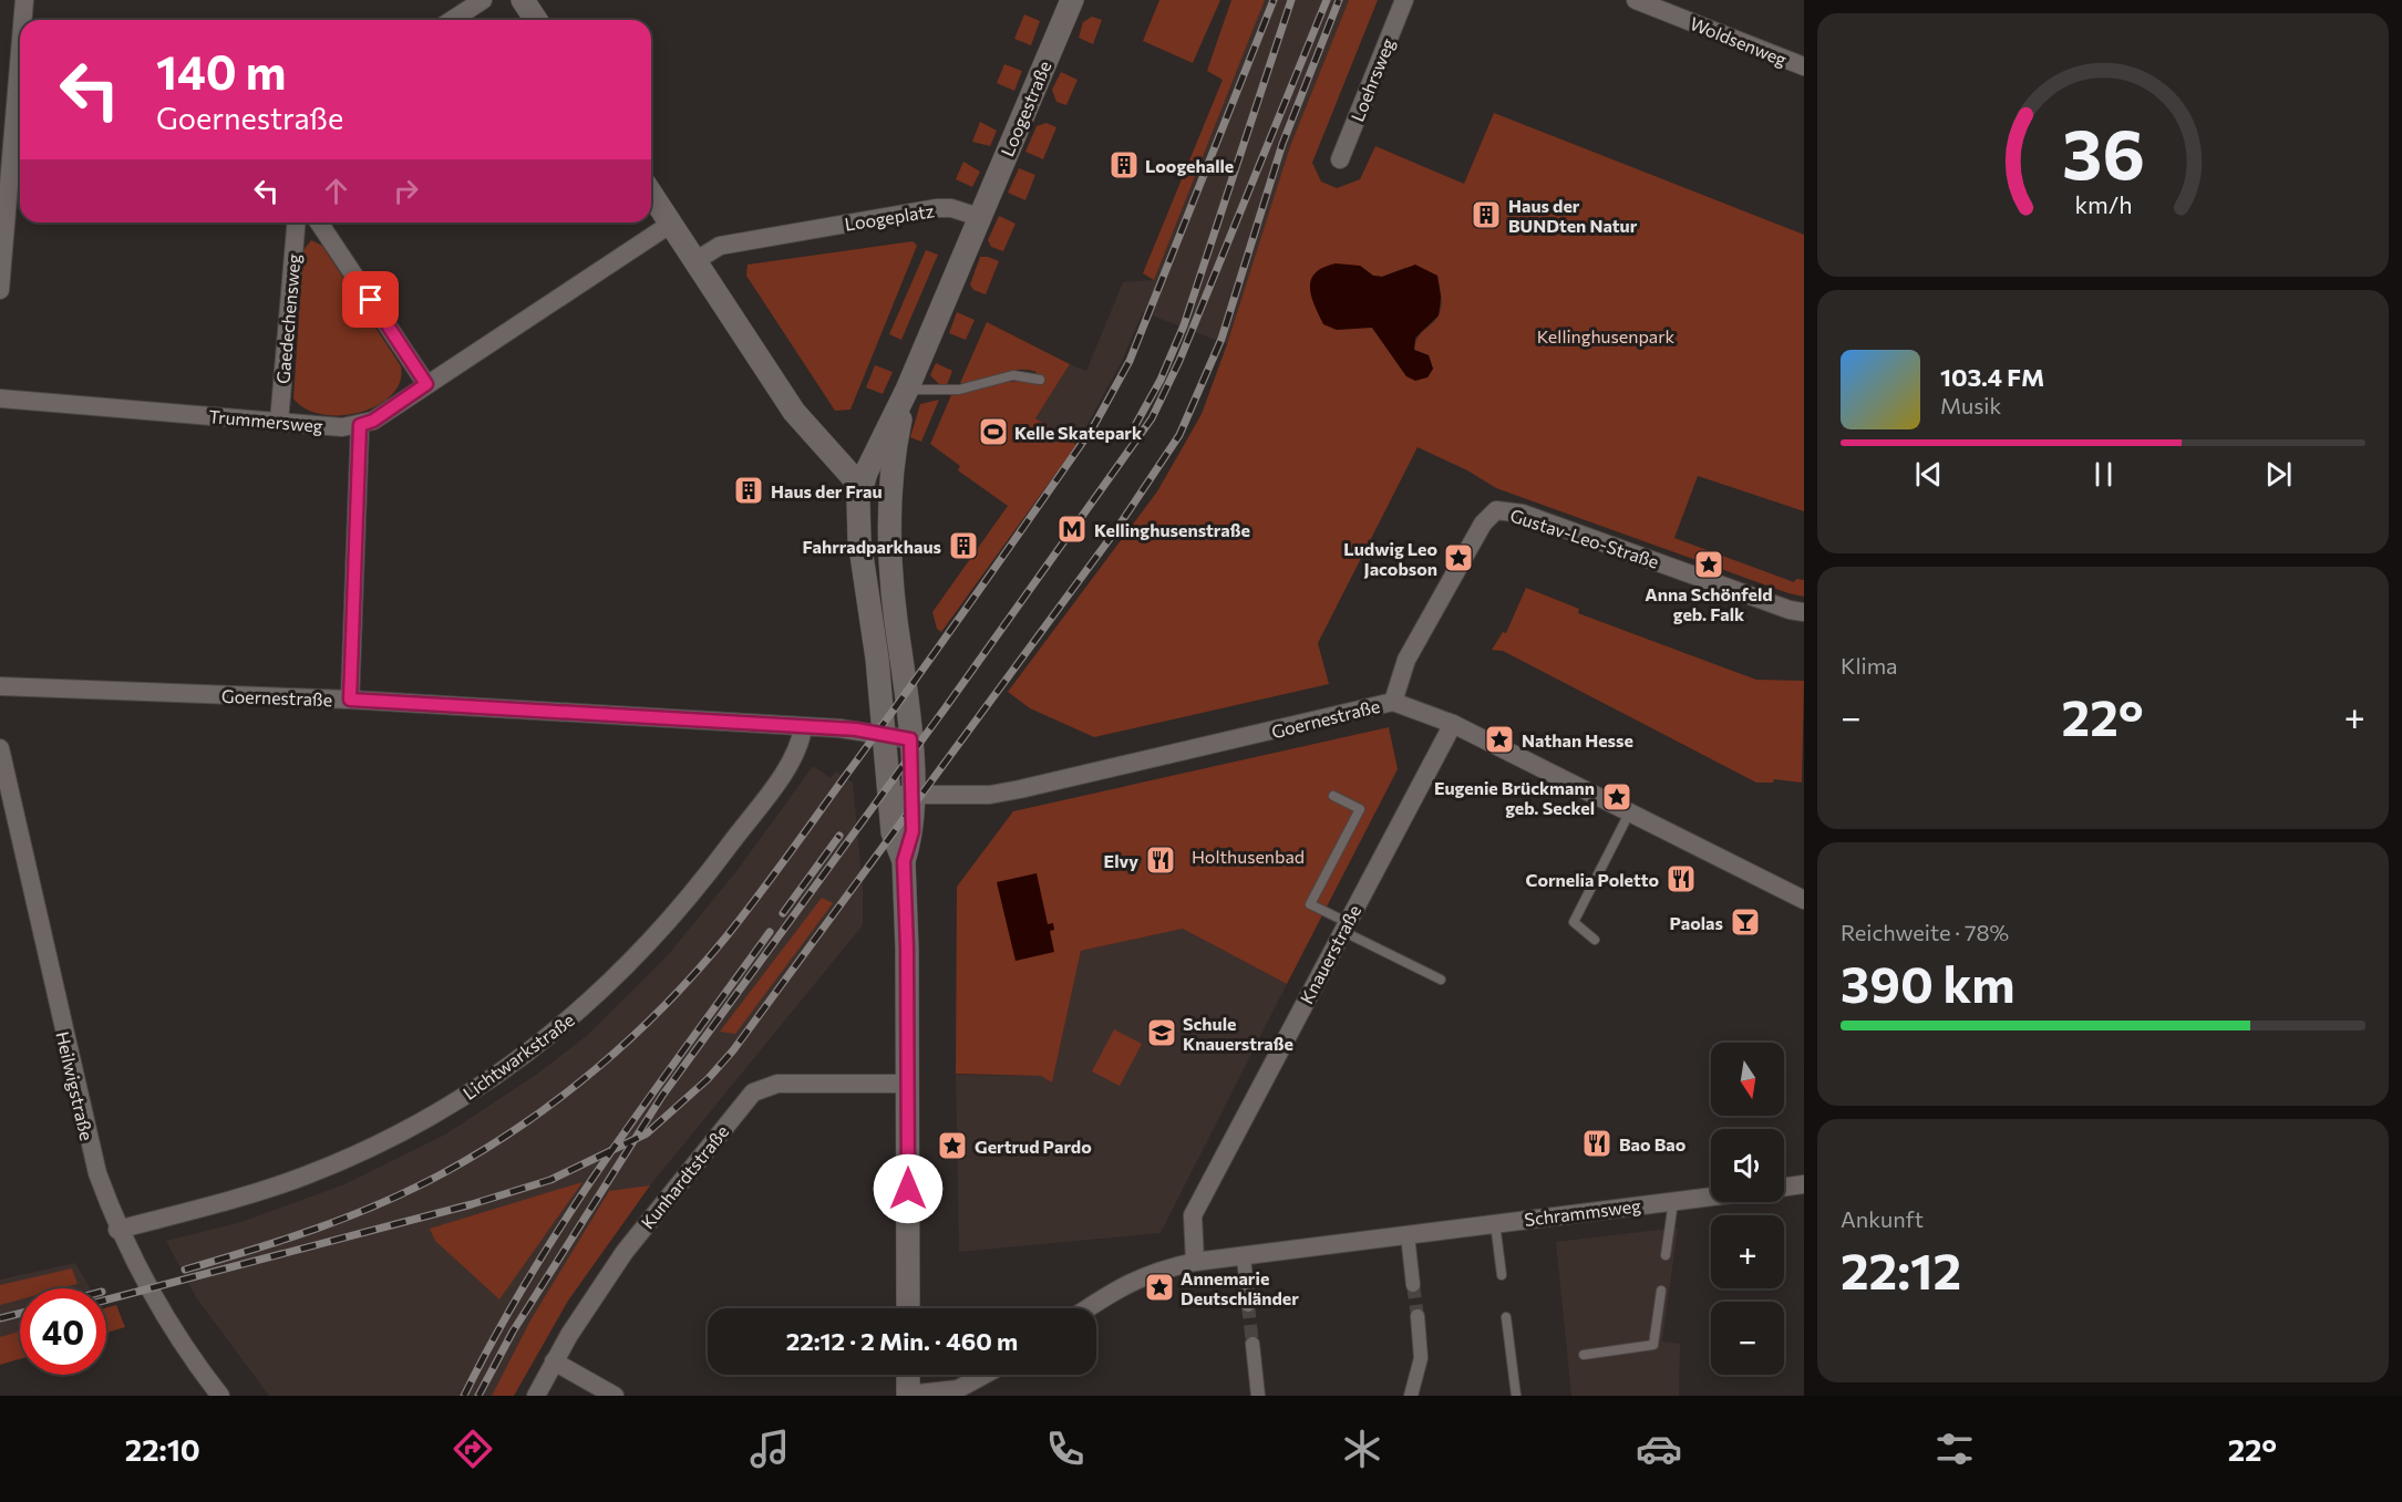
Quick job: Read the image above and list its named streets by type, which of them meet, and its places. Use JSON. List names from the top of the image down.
{
  "streets": {
    "street": [
      "Woldsenweg",
      "Loehrsweg",
      "Loogestraße",
      "Loogeplatz",
      "Gaedechensweg",
      "Trummersweg",
      "Gustav-Leo-Straße",
      "Goernestraße",
      "Knauerstraße",
      "Lichtwarkstraße",
      "Heilwigstraße",
      "Kunhardtstraße",
      "Schrammsweg"
    ]
  },
  "crossings": [
    ["Loogestraße", "Loogeplatz"],
    ["Gaedechensweg", "Trummersweg"],
    ["Gustav-Leo-Straße", "Goernestraße"],
    ["Goernestraße", "Knauerstraße"],
    ["Goernestraße", "Lichtwarkstraße"],
    ["Knauerstraße", "Schrammsweg"],
    ["Lichtwarkstraße", "Heilwigstraße"]
  ],
  "parks": ["Kellinghusenpark", "Holthusenbad"],
  "places": {
    "building": [
      "Loogehalle",
      "Haus der BUNDten Natur",
      "Haus der Frau",
      "Fahrradparkhaus"
    ],
    "sports": ["Kelle Skatepark"],
    "metro station": ["Kellinghusenstraße"],
    "place": [
      "Ludwig Leo Jacobson",
      "Anna Schönfeld geb. Falk",
      "Nathan Hesse",
      "Eugenie Brückmann geb. Seckel",
      "Gertrud Pardo",
      "Annemarie Deutschländer"
    ],
    "restaurant": ["Elvy", "Cornelia Poletto", "Bao Bao"],
    "bar": ["Paolas"],
    "school or university": ["Schule Knauerstraße"]
  },
  "north": "bottom",
  "page": {
    "turn": ["140 m", "Goernestraße"],
    "song": ["103.4 FM", "Musik"],
    "tile": [
      "Klima",
      ["Reichweite · 78%", "390 km"],
      ["Ankunft", "22:12"]
    ],
    "heat": ["−", "22°", "+"],
    "map_buttons": ["+", "−"],
    "limit": "40",
    "trip": "22:12 · 2 Min. · 460 m",
    "tabs": ["22:10", "22°"],
    "gauge": ["36", "km/h"]
  }
}
